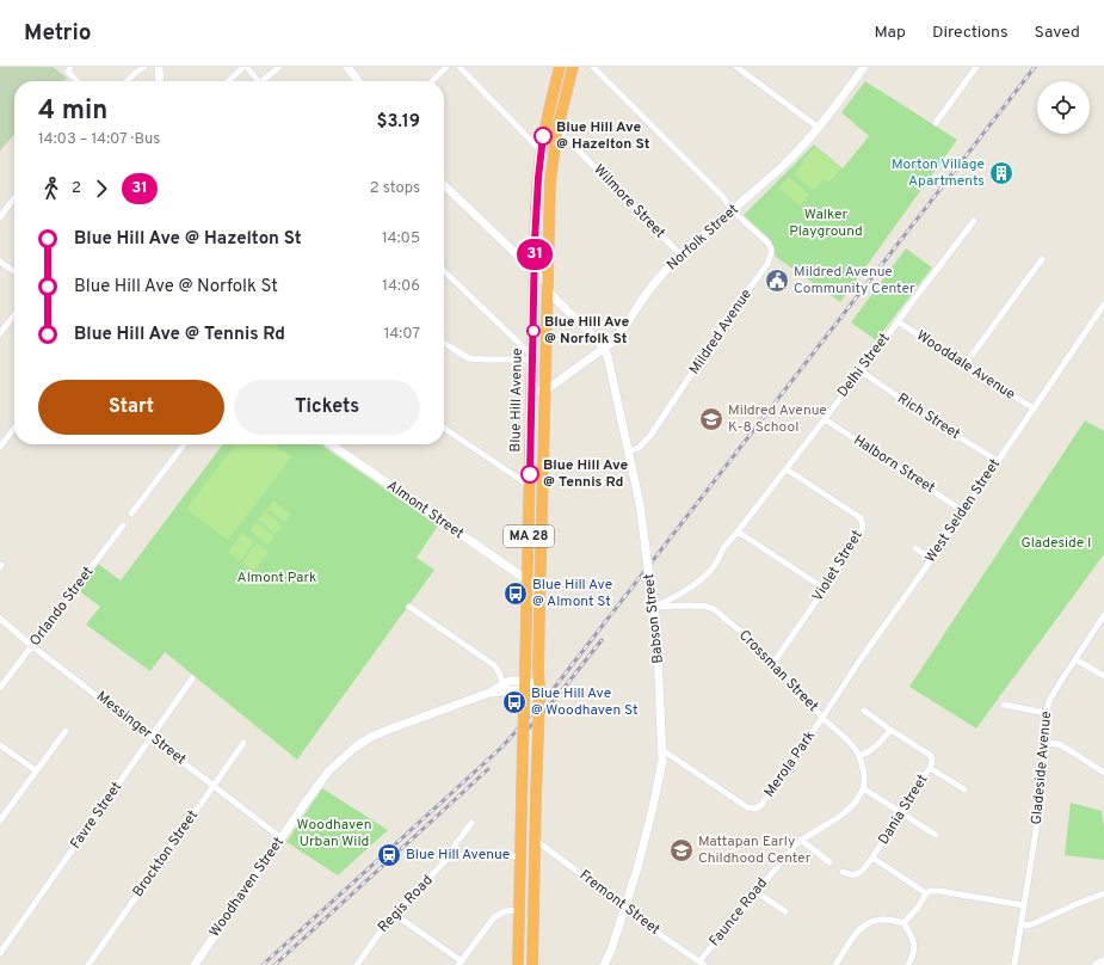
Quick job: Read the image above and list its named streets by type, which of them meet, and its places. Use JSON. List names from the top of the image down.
{
  "streets": {
    "highway": ["Blue Hill Avenue", "MA 28"],
    "main road": [
      "Norfolk Street",
      "Almont Street",
      "Babson Street",
      "Woodhaven Street"
    ],
    "street": [
      "Wilmore Street",
      "Mildred Avenue",
      "Delhi Street",
      "Wooddale Avenue",
      "Rich Street",
      "Halborn Street",
      "West Selden Street",
      "Violet Street",
      "Orlando Street",
      "Crossman Street",
      "Messinger Street",
      "Merola Park",
      "Gladeside Avenue",
      "Dania Street",
      "Favre Street",
      "Brockton Street",
      "Fremont Street",
      "Regis Road",
      "Faunce Road"
    ]
  },
  "crossings": [
    ["Wilmore Street", "Norfolk Street"],
    ["Wilmore Street", "Blue Hill Avenue"],
    ["Norfolk Street", "Mildred Avenue"],
    ["Norfolk Street", "Blue Hill Avenue"],
    ["Norfolk Street", "Babson Street"],
    ["Mildred Avenue", "Babson Street"],
    ["Delhi Street", "Wooddale Avenue"],
    ["Delhi Street", "Rich Street"],
    ["Delhi Street", "Halborn Street"],
    ["Delhi Street", "Violet Street"],
    ["Delhi Street", "Babson Street"],
    ["Delhi Street", "Crossman Street"],
    ["Wooddale Avenue", "West Selden Street"],
    ["Blue Hill Avenue", "Almont Street"],
    ["Blue Hill Avenue", "Babson Street"],
    ["Blue Hill Avenue", "Woodhaven Street"],
    ["Blue Hill Avenue", "Fremont Street"],
    ["Rich Street", "West Selden Street"],
    ["Halborn Street", "West Selden Street"],
    ["West Selden Street", "Crossman Street"],
    ["West Selden Street", "Merola Park"],
    ["Violet Street", "Crossman Street"],
    ["Orlando Street", "Messinger Street"],
    ["Babson Street", "Crossman Street"],
    ["Babson Street", "Merola Park"],
    ["Babson Street", "Fremont Street"],
    ["Crossman Street", "Merola Park"],
    ["Messinger Street", "Favre Street"],
    ["Messinger Street", "Brockton Street"],
    ["Messinger Street", "Woodhaven Street"],
    ["Fremont Street", "Faunce Road"]
  ],
  "parks": [
    "Walker Playground",
    "Gladeside I",
    "Almont Park",
    "Woodhaven Urban Wild"
  ],
  "places": {
    "other": ["Blue Hill Ave @ Hazelton St", "Blue Hill Ave @ Norfolk St", "Blue Hill Ave @ Tennis Rd"],
    "building": ["Morton Village Apartments"],
    "public building": ["Mildred Avenue Community Center"],
    "school or university": ["Mildred Avenue K-8 School", "Mattapan Early Childhood Center"],
    "bus stop": ["Blue Hill Ave @ Almont St", "Blue Hill Ave @ Woodhaven St"],
    "station": ["Blue Hill Avenue"]
  },
  "lines": ["bus line 31"],
  "page": {
    "header": "Metrio",
    "nav": ["Map", "Directions", "Saved"],
    "on_map": "31",
    "heading": ["4 min", "14:03 – 14:07 · Bus", "$3.19"],
    "legs": ["2", "31", "2 stops"],
    "list": [
      {
        "name": "Blue Hill Ave @ Hazelton St",
        "value": "14:05"
      },
      {
        "name": "Blue Hill Ave @ Norfolk St",
        "value": "14:06"
      },
      {
        "name": "Blue Hill Ave @ Tennis Rd",
        "value": "14:07"
      }
    ],
    "buttons": ["Start", "Tickets"]
  }
}
